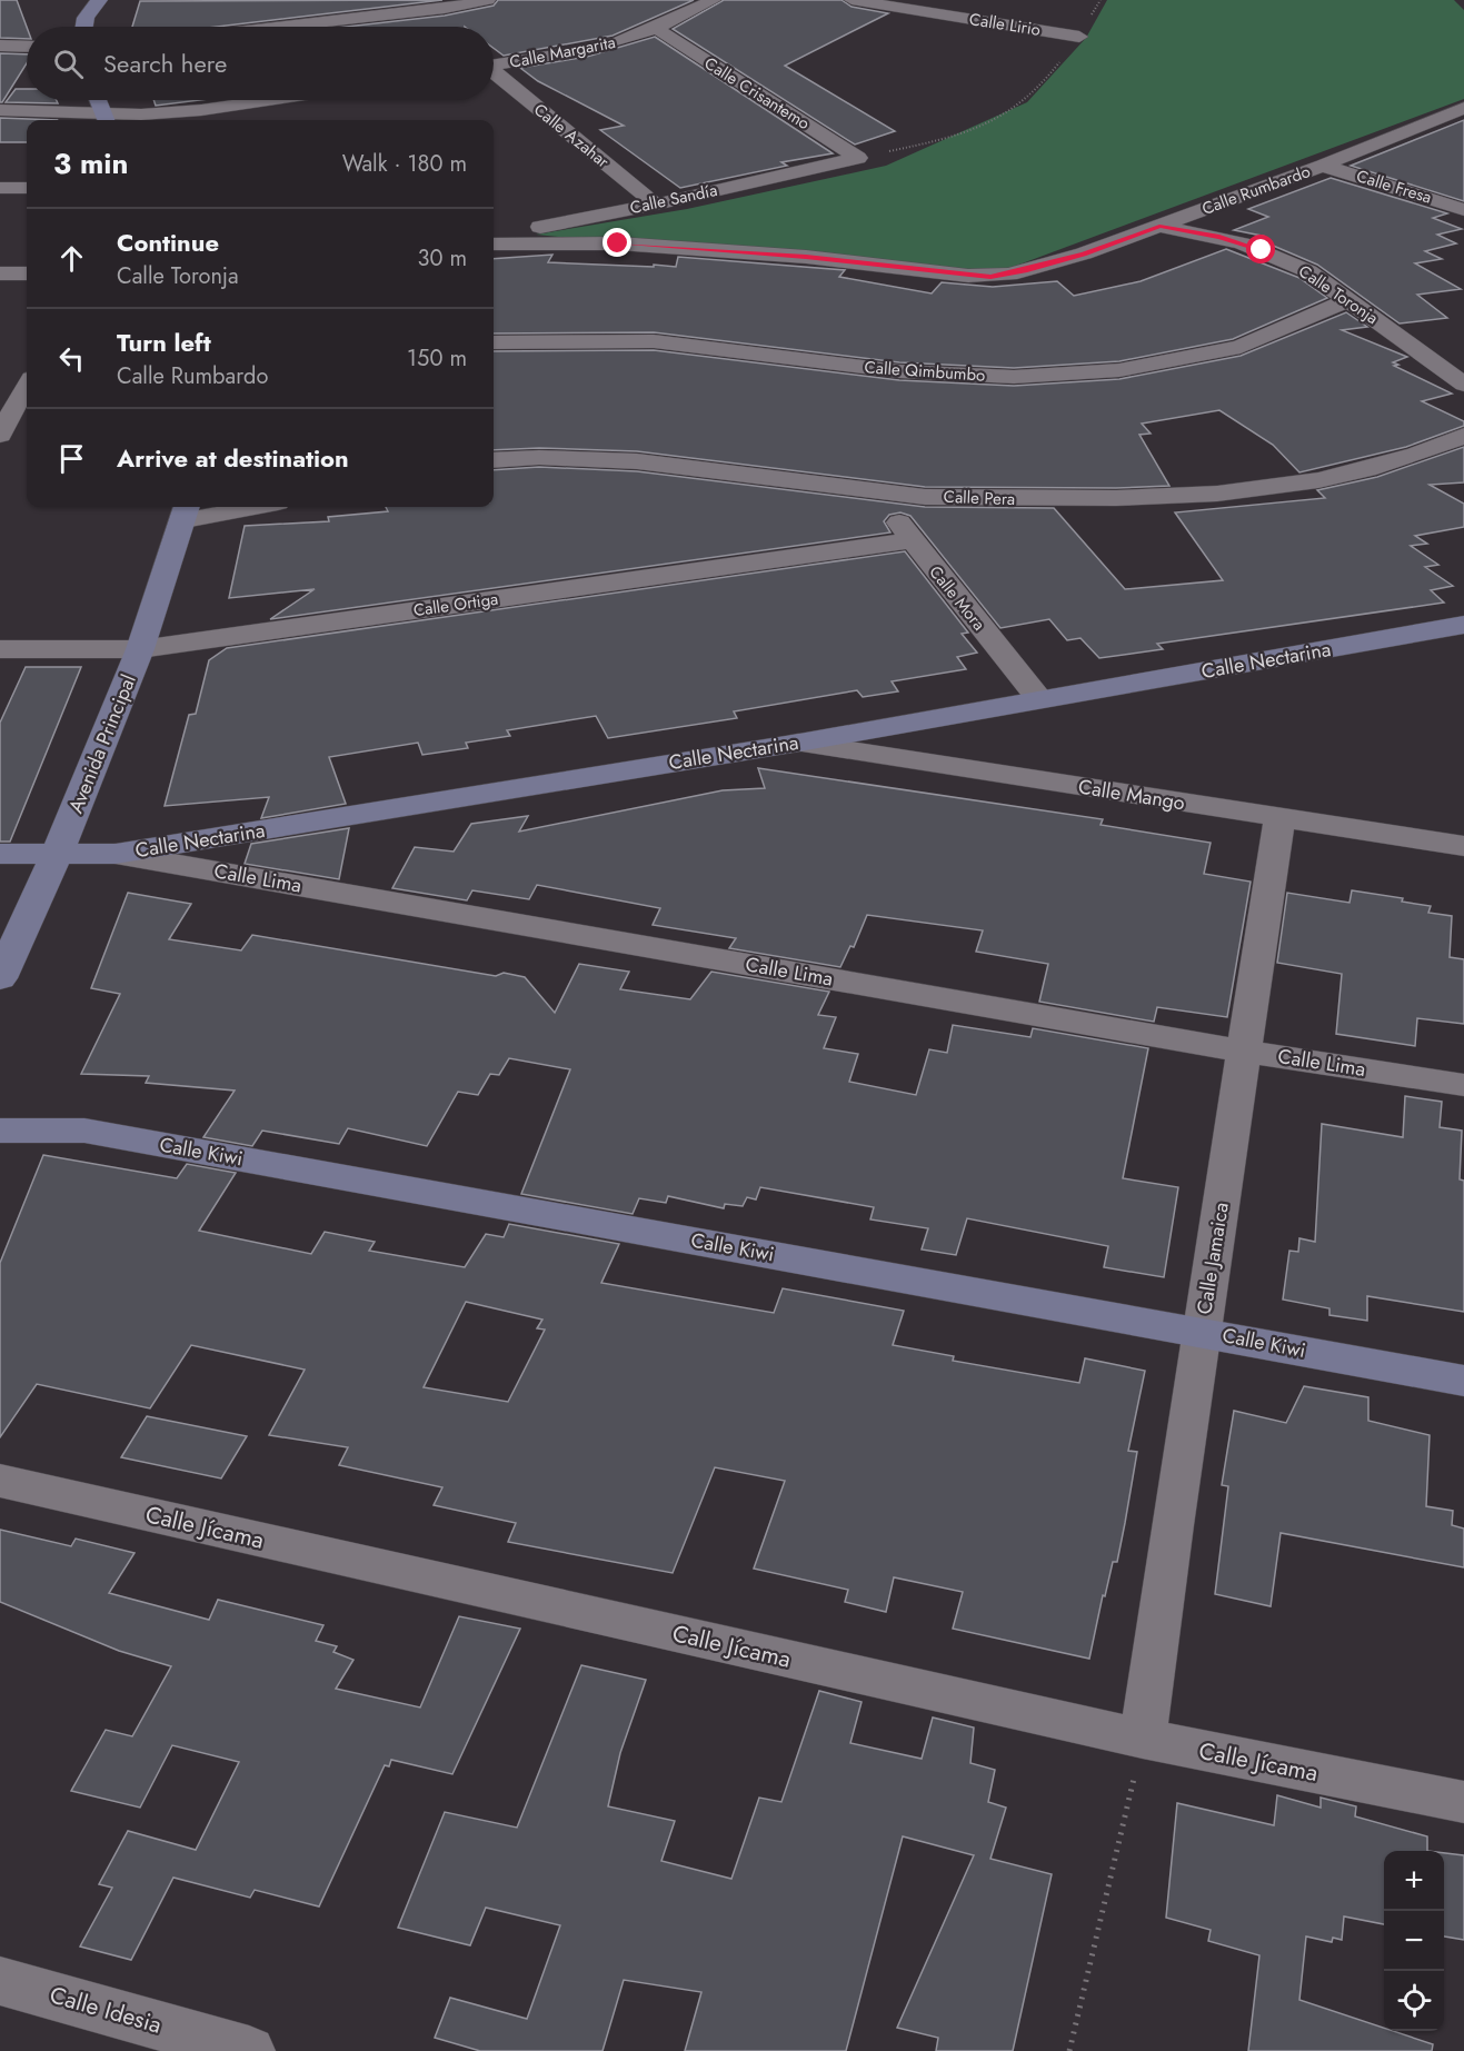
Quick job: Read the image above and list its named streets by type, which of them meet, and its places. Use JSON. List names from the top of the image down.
{
  "streets": {
    "street": [
      "Calle Lirio",
      "Calle Margarita",
      "Calle Crisantemo",
      "Calle Azahar",
      "Calle Fresa",
      "Calle Rumbardo",
      "Calle Sandía",
      "Calle Toronja",
      "Calle Qimbumbo",
      "Calle Pera",
      "Calle Mora",
      "Calle Ortiga",
      "Calle Nectarina",
      "Avenida Principal",
      "Calle Mango",
      "Calle Lima",
      "Calle Kiwi",
      "Calle Jamaica",
      "Calle Jícama",
      "Calle Idesia"
    ]
  },
  "crossings": [
    ["Calle Margarita", "Calle Crisantemo"],
    ["Calle Crisantemo", "Calle Sandía"],
    ["Calle Azahar", "Calle Sandía"],
    ["Calle Fresa", "Calle Rumbardo"],
    ["Calle Rumbardo", "Calle Toronja"],
    ["Calle Toronja", "Calle Qimbumbo"],
    ["Calle Pera", "Calle Mora"],
    ["Calle Mora", "Calle Ortiga"],
    ["Calle Mora", "Calle Nectarina"],
    ["Calle Ortiga", "Avenida Principal"],
    ["Calle Nectarina", "Avenida Principal"],
    ["Calle Nectarina", "Calle Mango"],
    ["Calle Nectarina", "Calle Lima"],
    ["Calle Mango", "Calle Jamaica"],
    ["Calle Lima", "Calle Jamaica"],
    ["Calle Kiwi", "Calle Jamaica"],
    ["Calle Jamaica", "Calle Jícama"]
  ],
  "page": {
    "search": "Search here",
    "heading": ["3 min", "Walk · 180 m"],
    "list": [
      ["Continue", "Calle Toronja", "30 m"],
      ["Turn left", "Calle Rumbardo", "150 m"],
      "Arrive at destination"
    ],
    "map_buttons": ["+", "−"]
  }
}
